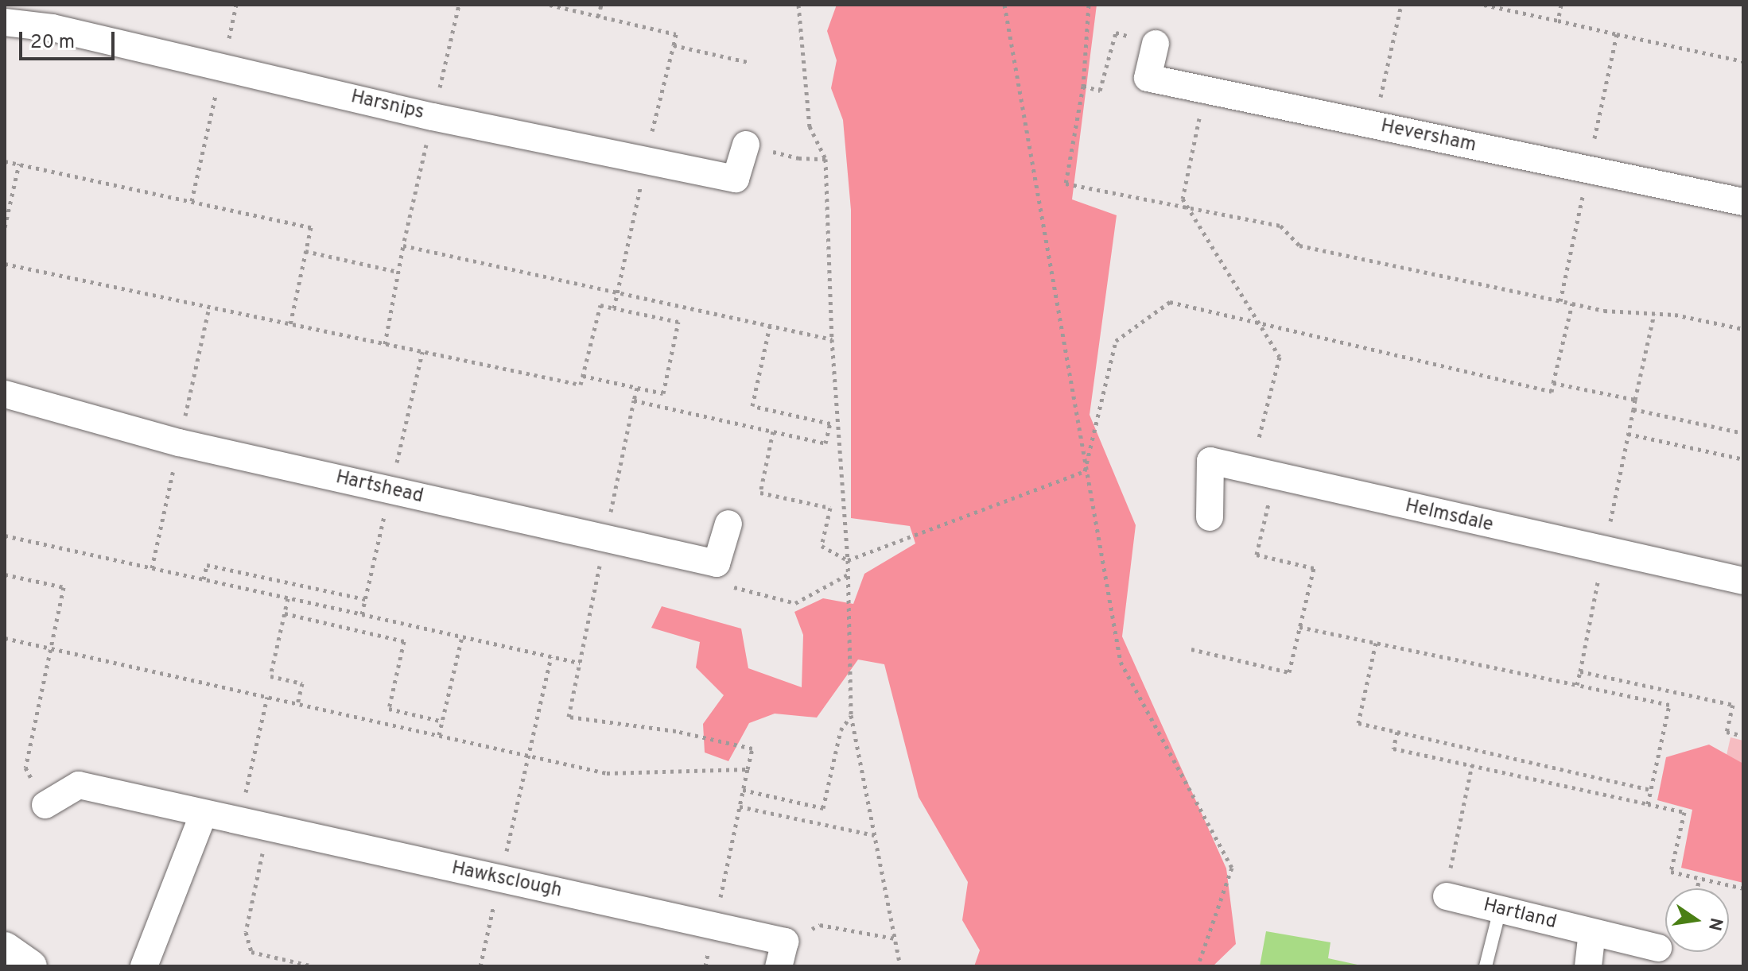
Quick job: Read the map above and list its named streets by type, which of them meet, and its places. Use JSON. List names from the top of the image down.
{
  "streets": {
    "street": [
      "Harsnips",
      "Heversham",
      "Hartshead",
      "Helmsdale",
      "Hawksclough",
      "Hartland"
    ]
  },
  "scale_bar": "20 m",
  "north": "right"
}
